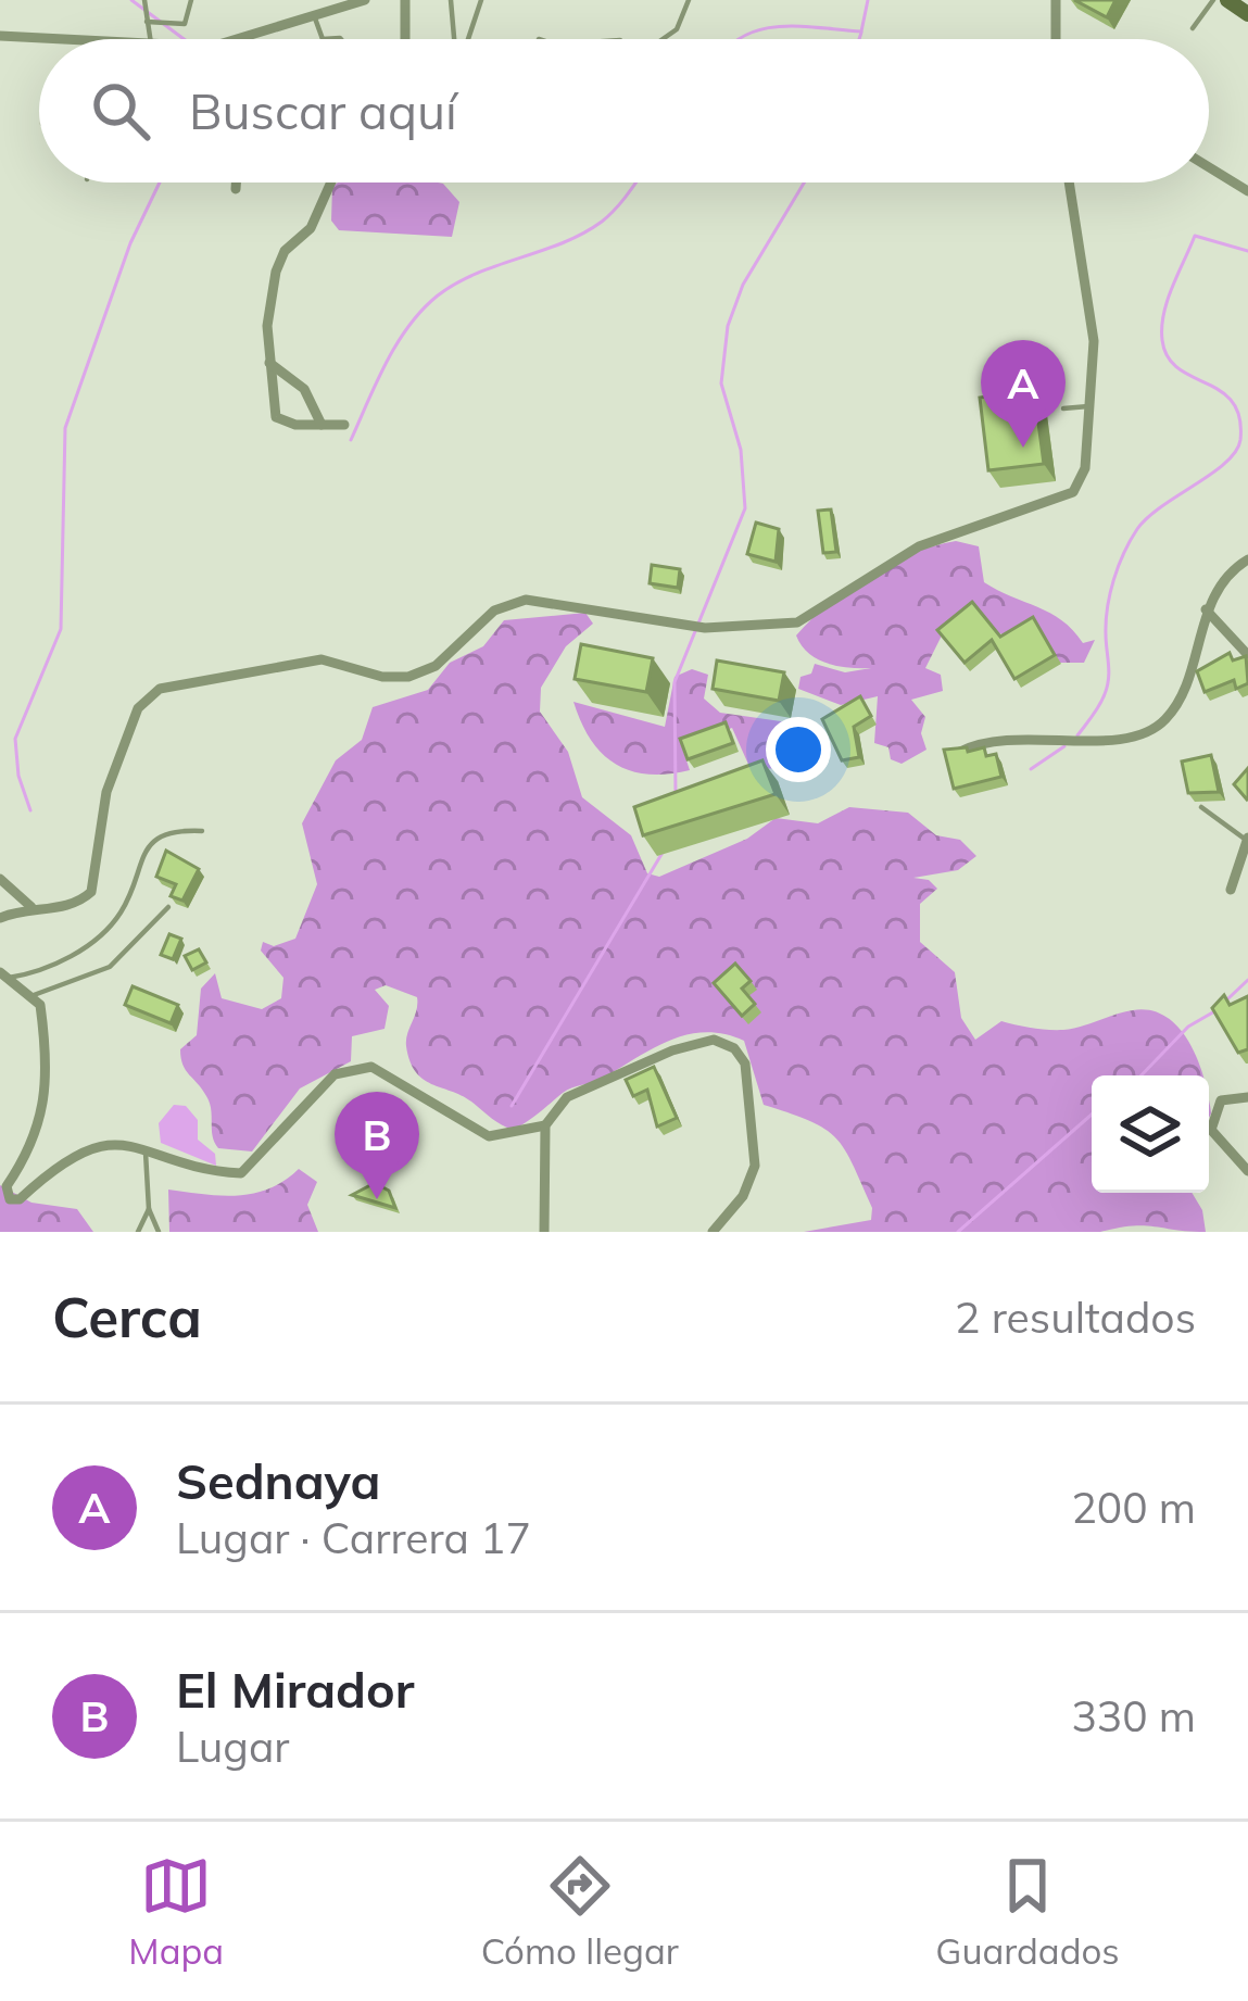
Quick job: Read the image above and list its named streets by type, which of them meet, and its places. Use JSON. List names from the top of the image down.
{
  "page": {
    "search": "Buscar aquí",
    "pins": ["A", "B"],
    "heading": ["Cerca", "2 resultados"],
    "list": [
      {
        "mark": "A",
        "name": "Sednaya",
        "note": "Lugar · Carrera 17",
        "value": "200 m"
      },
      {
        "mark": "B",
        "name": "El Mirador",
        "note": "Lugar",
        "value": "330 m"
      }
    ],
    "nav": ["Mapa", "Cómo llegar", "Guardados"]
  }
}
